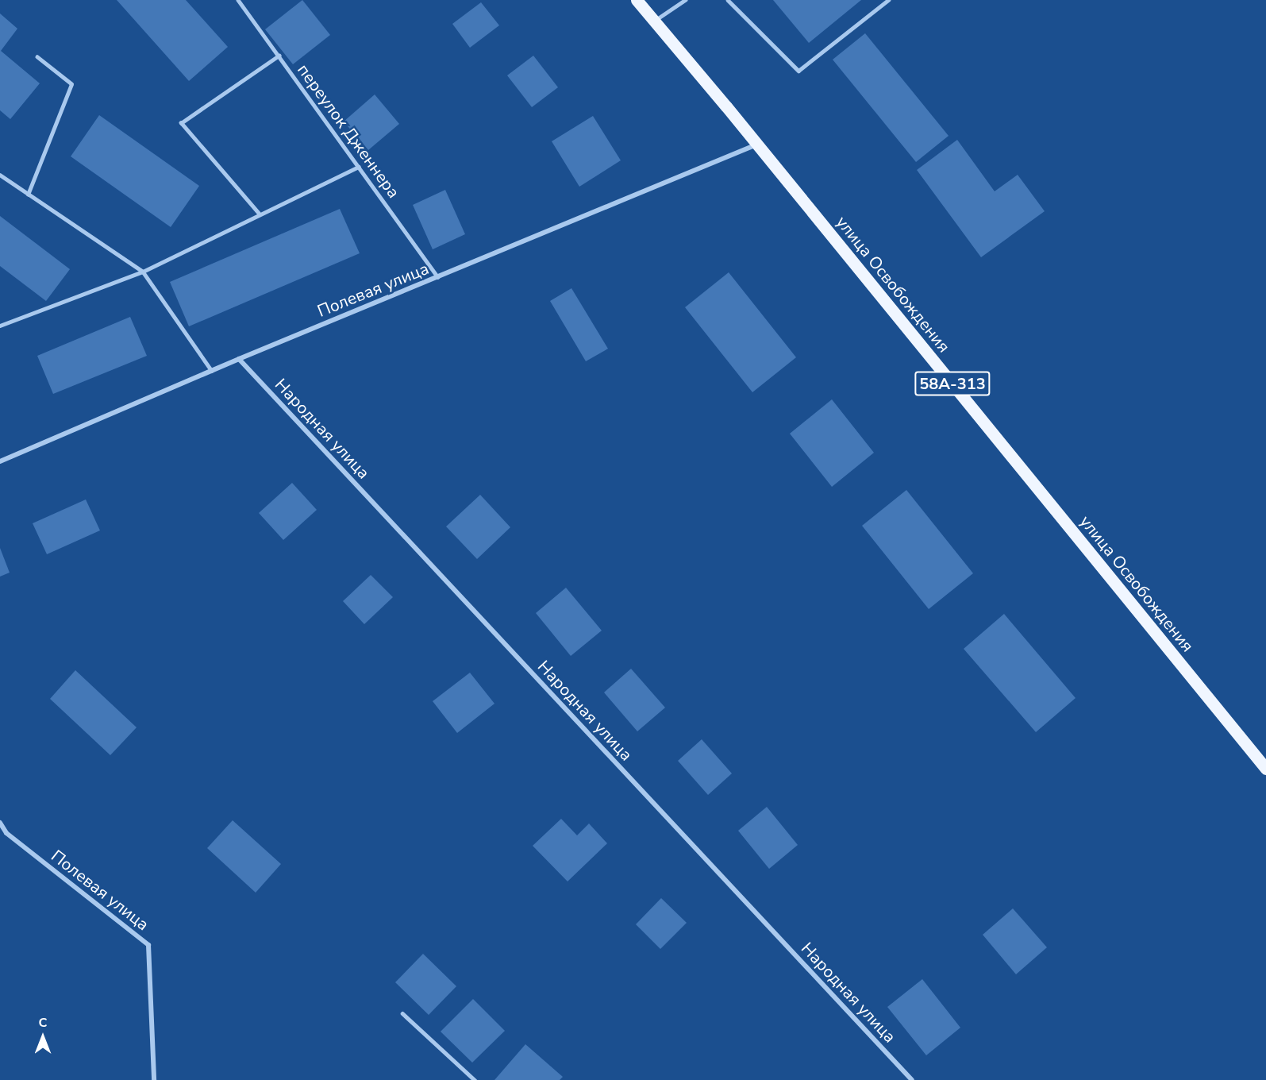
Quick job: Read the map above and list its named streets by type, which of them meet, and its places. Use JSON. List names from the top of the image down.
{
  "streets": {
    "main road": ["улица Освобождения", "58А-313"],
    "street": ["Полевая улица", "Народная улица"],
    "lane": ["переулок Дженнера"]
  },
  "crossings": [
    ["переулок Дженнера", "Полевая улица"],
    ["улица Освобождения", "Полевая улица"],
    ["Полевая улица", "Народная улица"]
  ],
  "north": "top"
}
